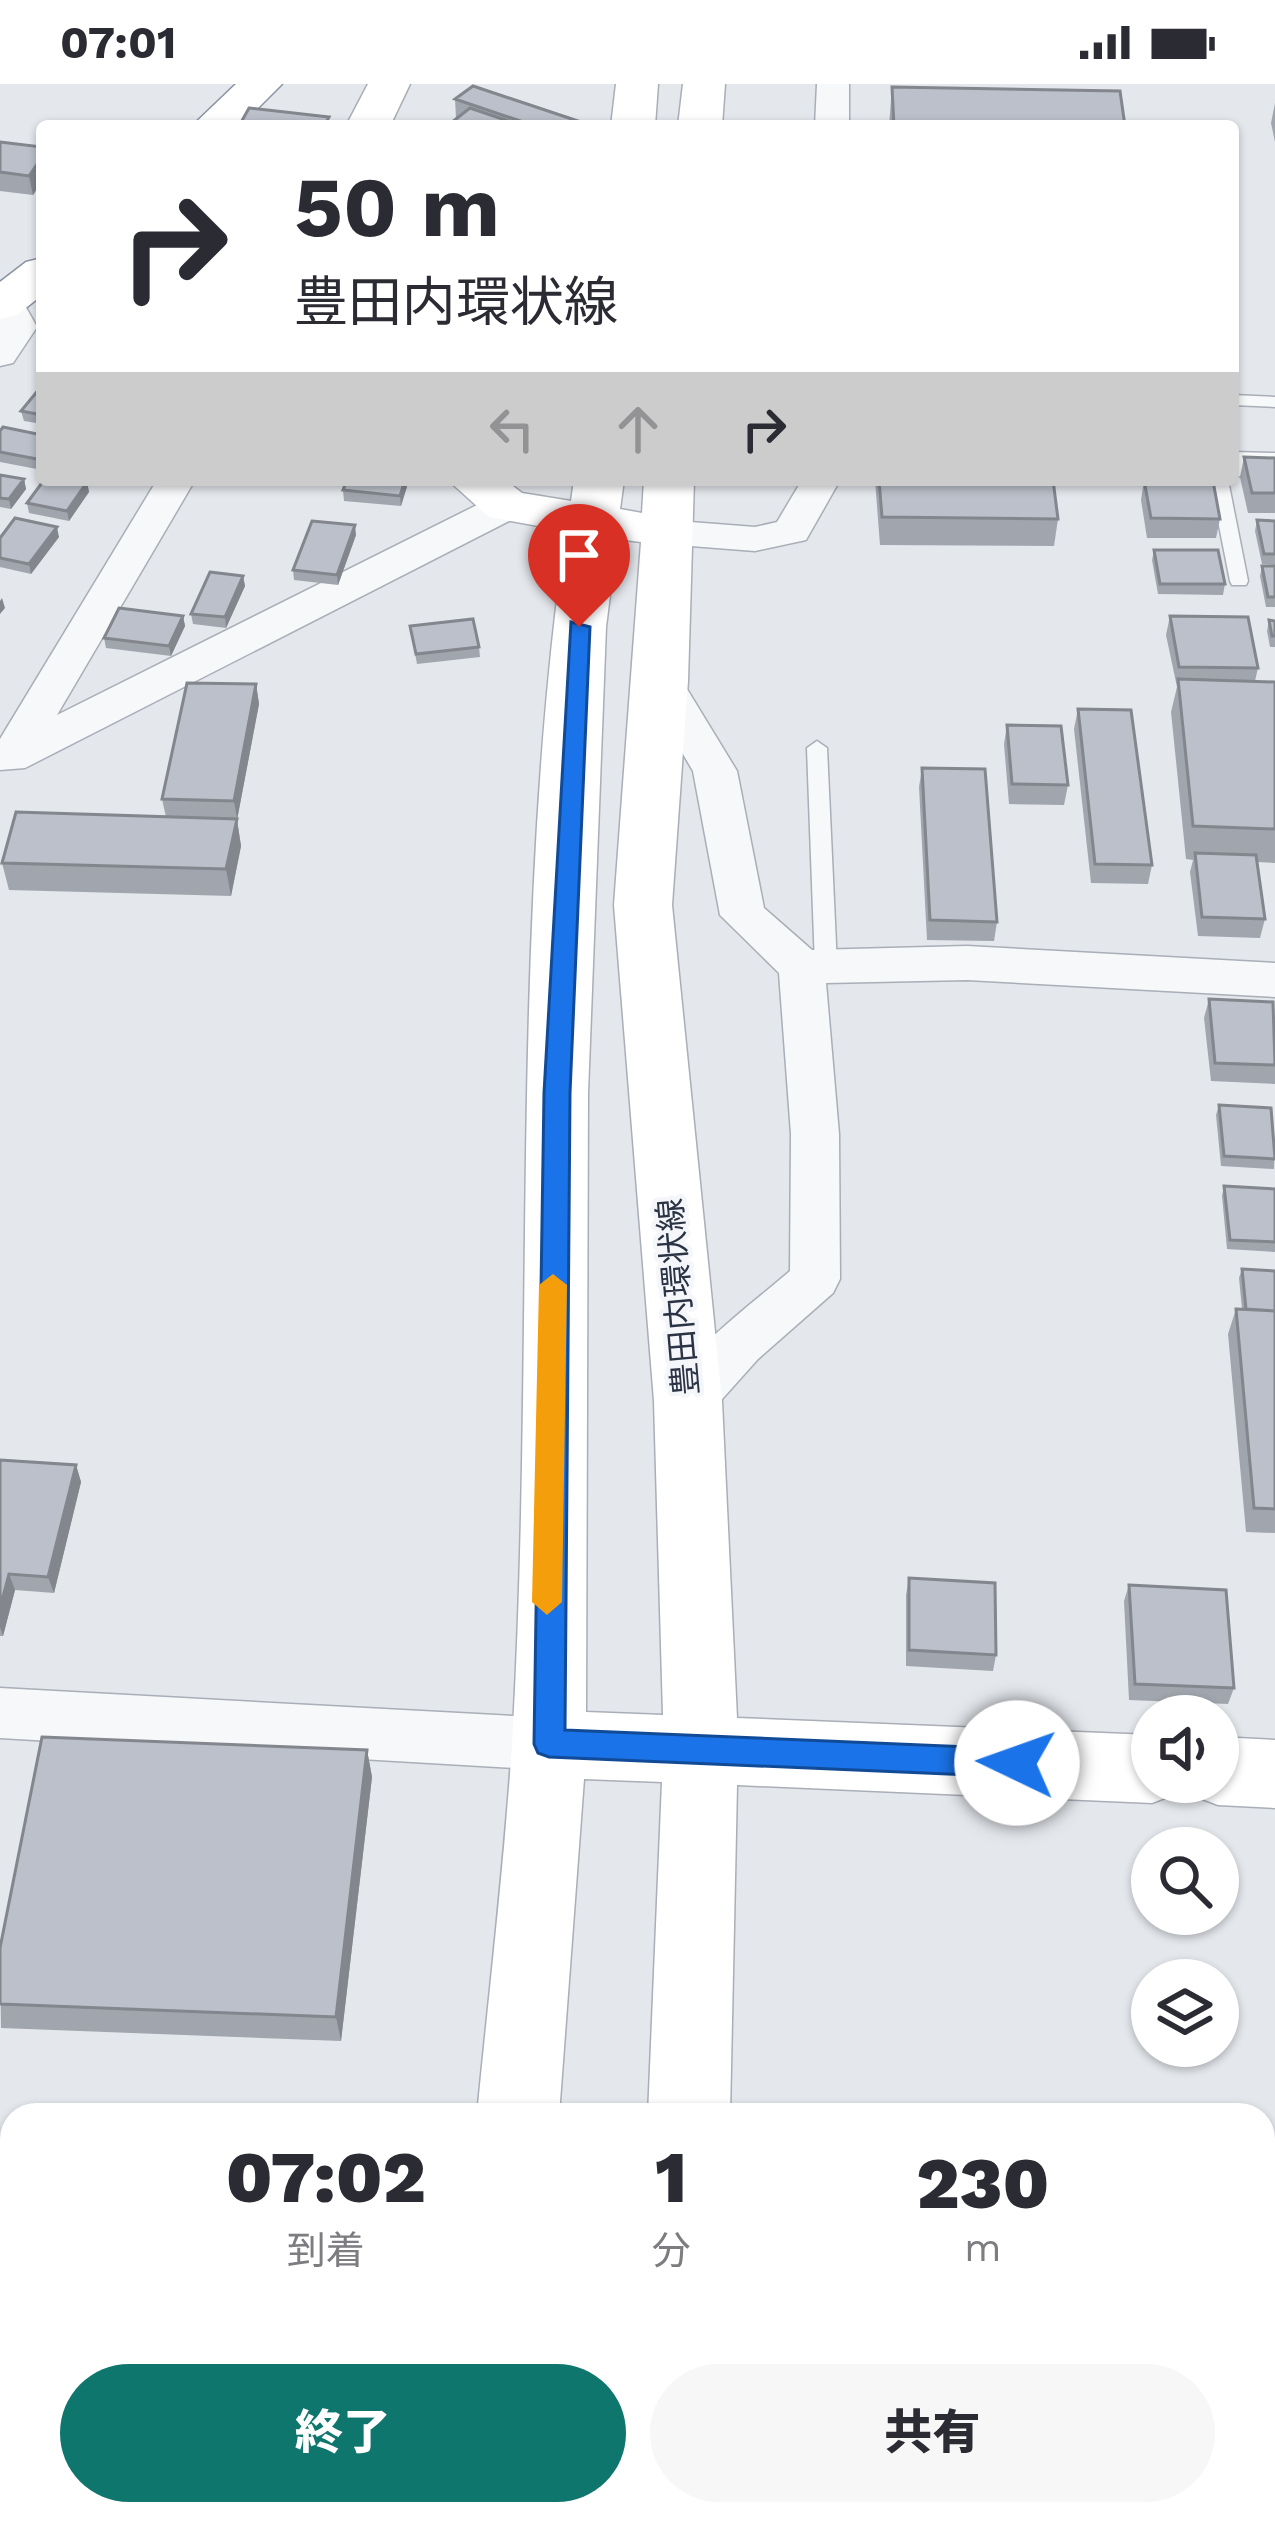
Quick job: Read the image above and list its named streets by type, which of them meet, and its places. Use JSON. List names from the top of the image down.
{
  "streets": {
    "main road": ["豊田内環状線"]
  },
  "page": {
    "status": "07:01",
    "turn": ["50 m", "豊田内環状線"],
    "eta": [
      "07:02",
      "到着",
      "1",
      "分",
      "230",
      "m"
    ],
    "buttons": ["終了", "共有"]
  }
}
